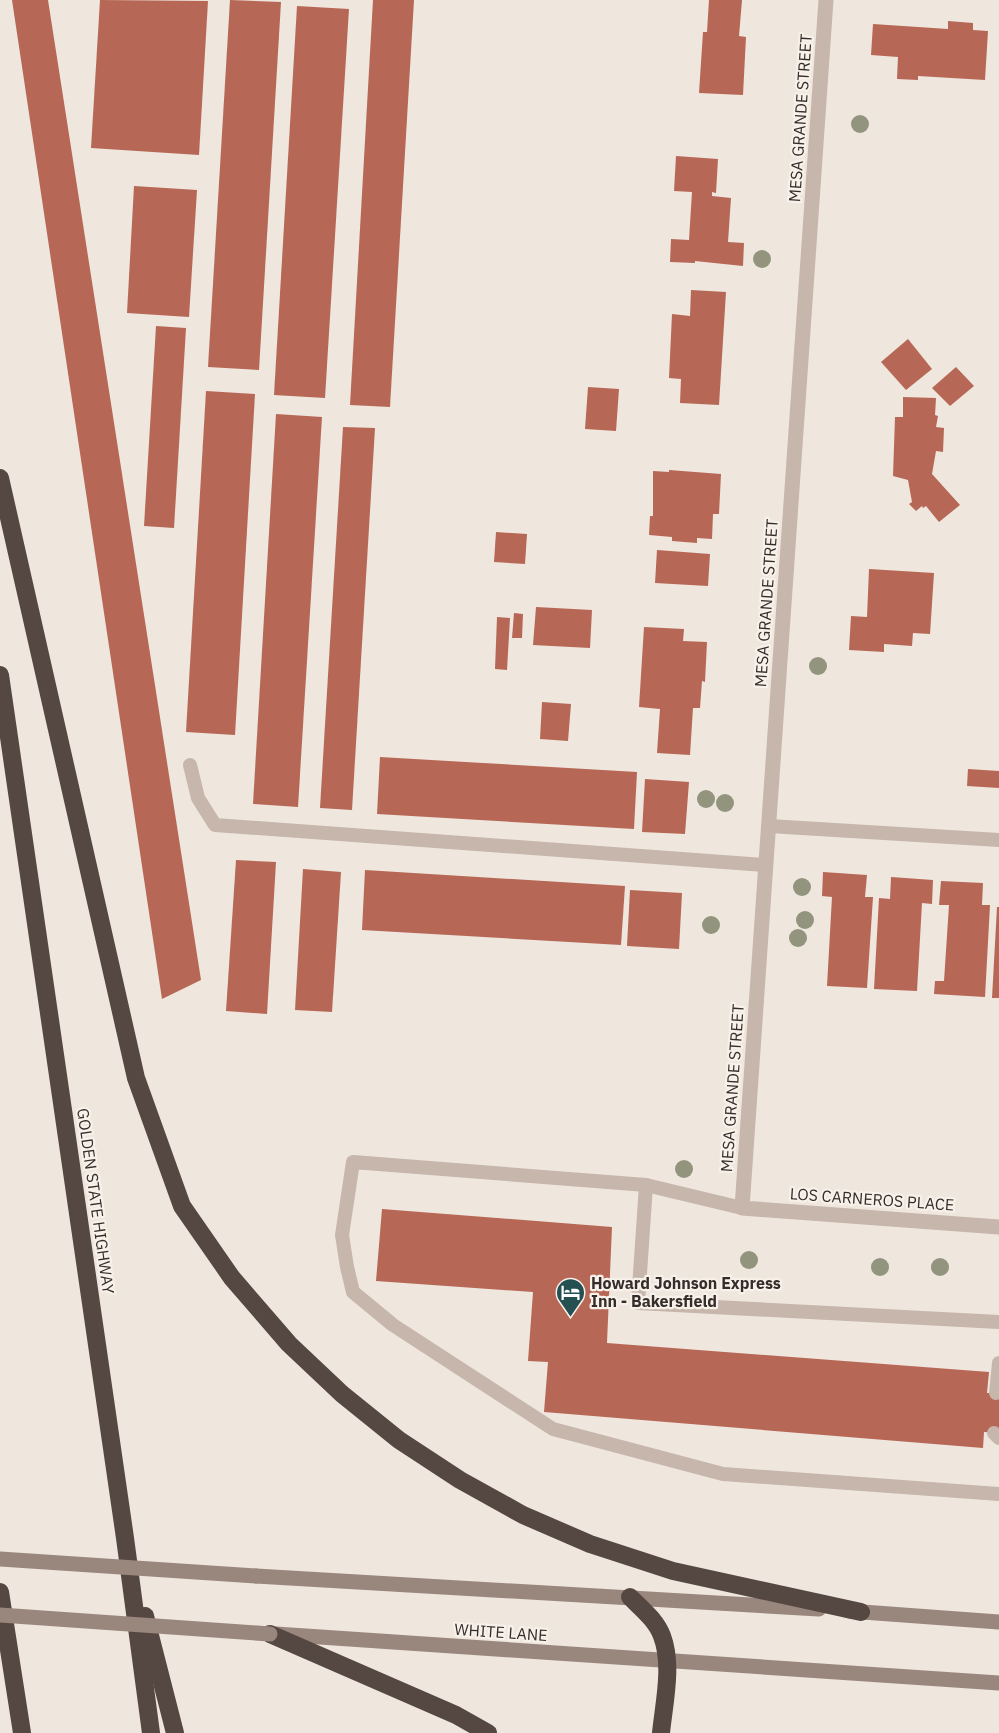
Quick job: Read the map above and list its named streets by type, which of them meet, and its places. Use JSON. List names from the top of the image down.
{
  "streets": {
    "highway": ["GOLDEN STATE HIGHWAY"],
    "main road": ["WHITE LANE"],
    "street": ["MESA GRANDE STREET", "LOS CARNEROS PLACE"]
  },
  "crossings": [
    ["MESA GRANDE STREET", "LOS CARNEROS PLACE"]
  ],
  "places": {
    "hotel": ["Howard Johnson Express Inn - Bakersfield"]
  }
}
